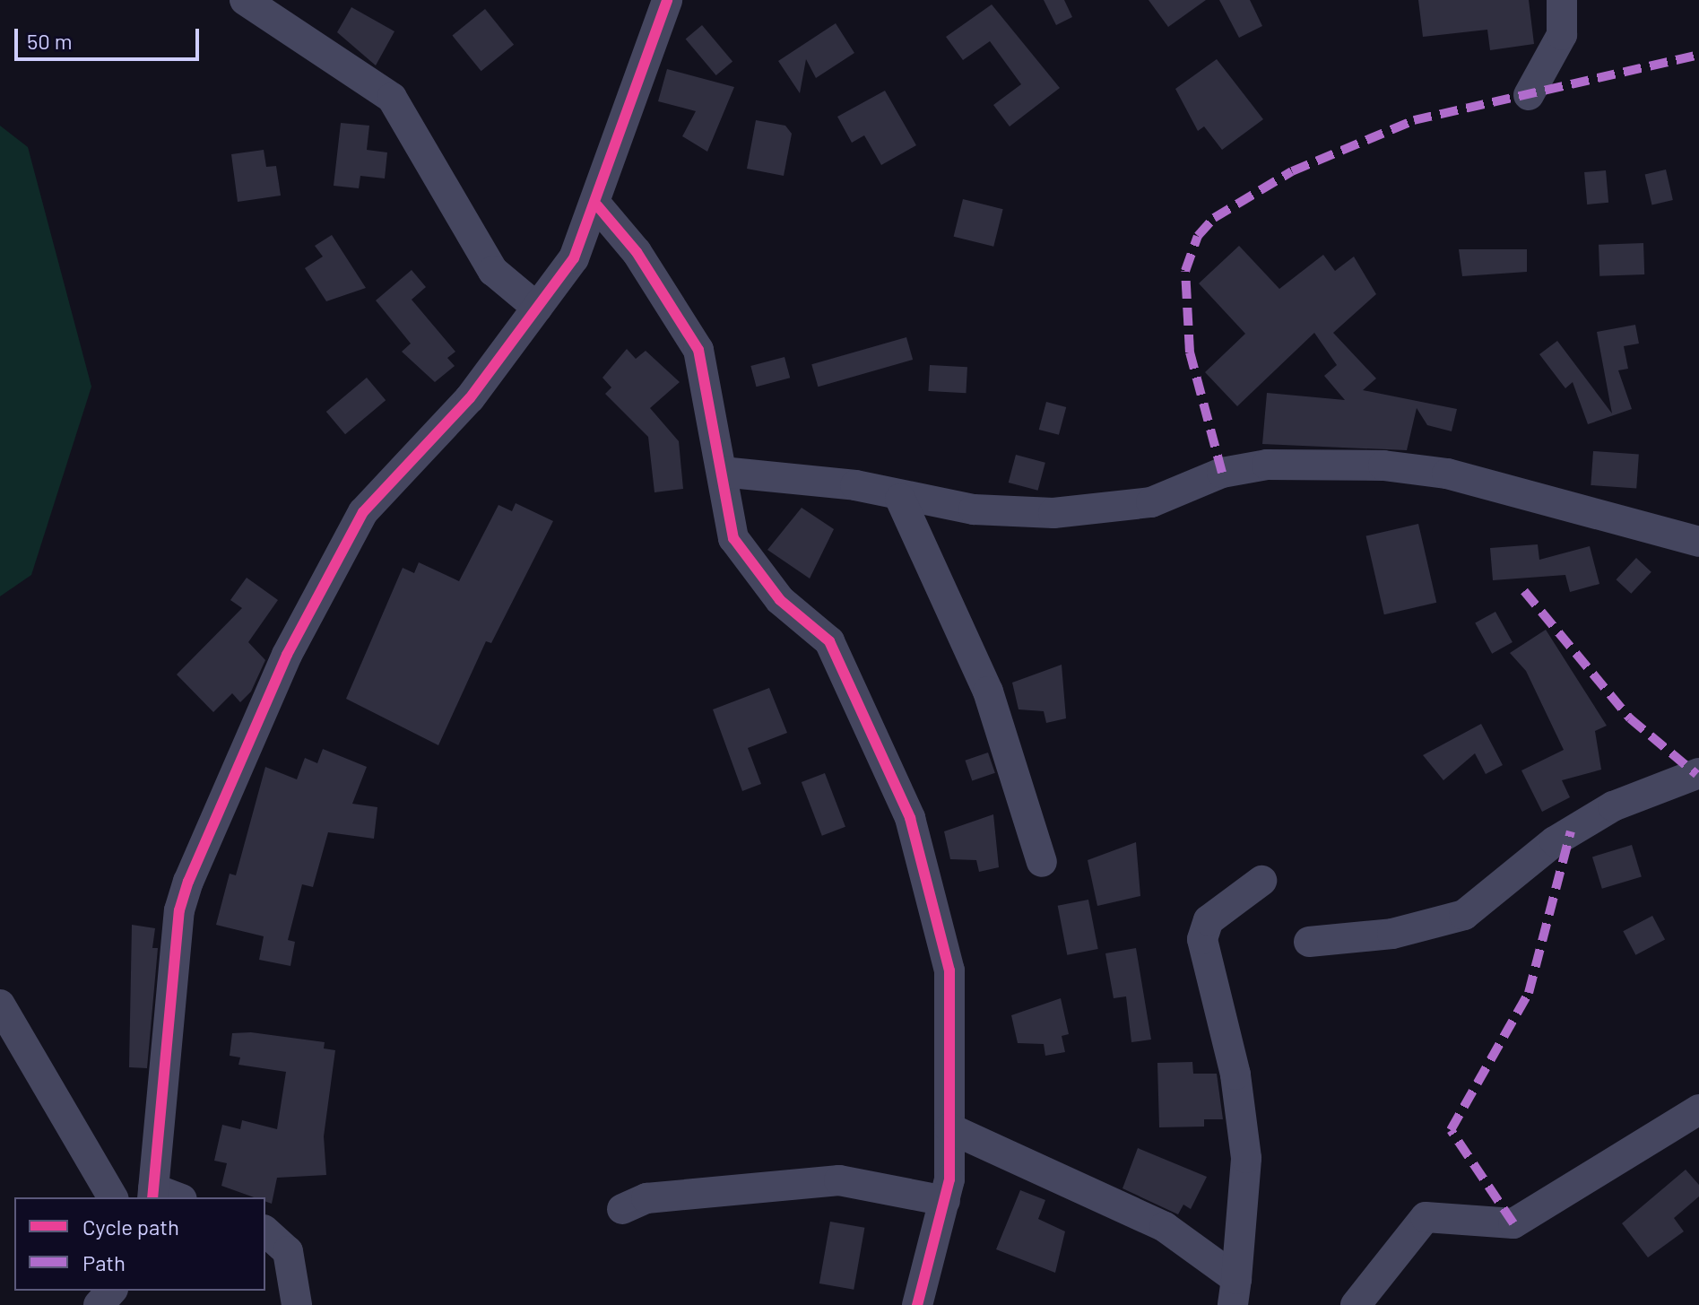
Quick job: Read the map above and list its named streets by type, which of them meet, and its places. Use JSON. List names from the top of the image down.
{
  "legend": ["Cycle path", "Path"],
  "scale_bar": "50 m"
}
